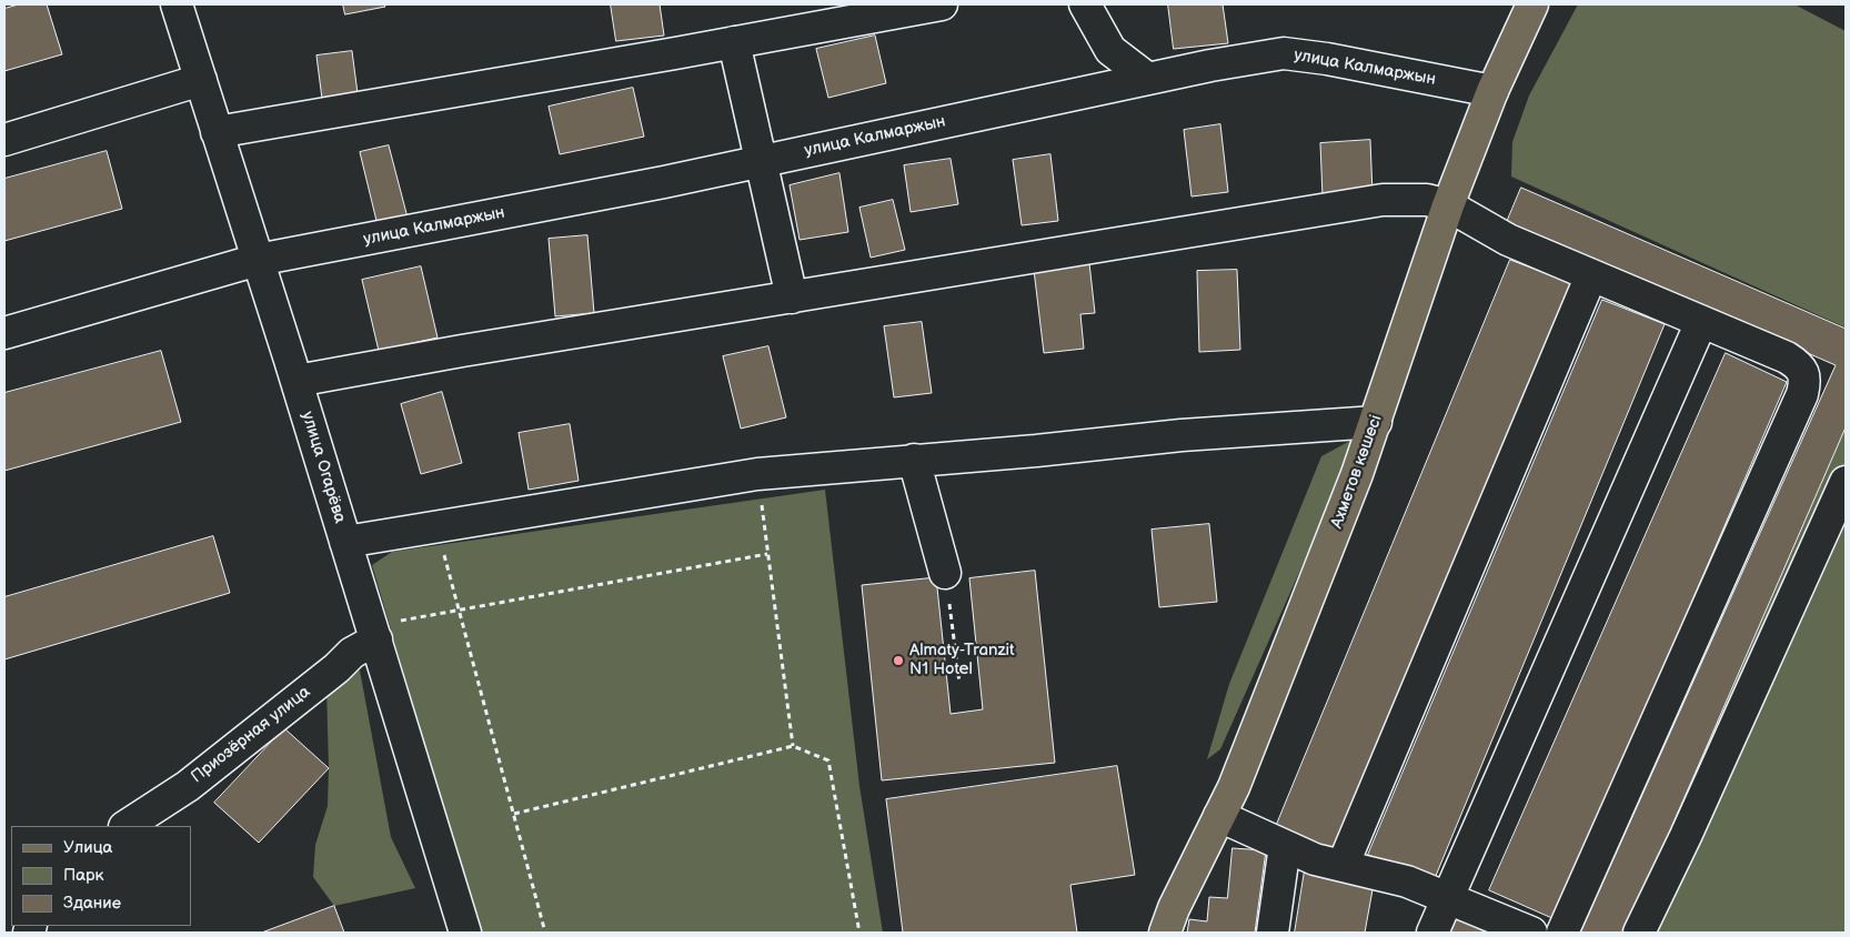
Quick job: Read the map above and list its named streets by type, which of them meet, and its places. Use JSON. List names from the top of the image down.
{
  "streets": {
    "main road": ["Ахметов көшесі"],
    "street": ["улица Калмаржын", "улица Огарёва", "Приозёрная улица"]
  },
  "crossings": [
    ["улица Калмаржын", "улица Огарёва"],
    ["улица Калмаржын", "Ахметов көшесі"],
    ["улица Огарёва", "Приозёрная улица"]
  ],
  "places": ["Almaty-Tranzit N1 Hotel"],
  "legend": ["Улица", "Парк", "Здание"]
}
